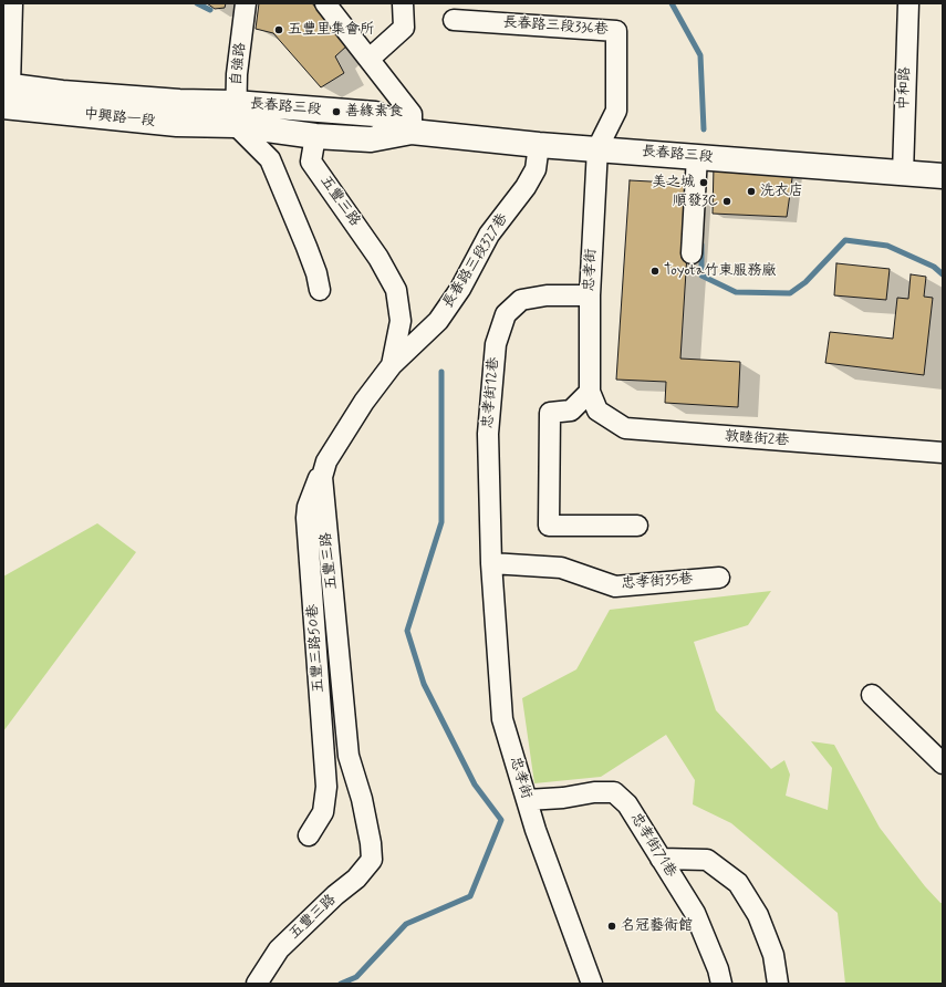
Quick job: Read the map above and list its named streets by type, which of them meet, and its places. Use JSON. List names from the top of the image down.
{
  "streets": {
    "main road": ["長春路三段", "中興路一段"],
    "street": [
      "長春路三段336巷",
      "自強路",
      "中和路",
      "五豐三路",
      "長春路三段327巷",
      "忠孝街",
      "忠孝街12巷",
      "敦睦街2巷",
      "忠孝街35巷",
      "五豐三路50巷",
      "忠孝街71巷"
    ]
  },
  "crossings": [
    ["長春路三段336巷", "長春路三段"],
    ["長春路三段336巷", "忠孝街"],
    ["自強路", "長春路三段"],
    ["自強路", "中興路一段"],
    ["中和路", "長春路三段"],
    ["長春路三段", "中興路一段"],
    ["長春路三段", "五豐三路"],
    ["長春路三段", "長春路三段327巷"],
    ["長春路三段", "忠孝街"],
    ["五豐三路", "長春路三段327巷"],
    ["五豐三路", "五豐三路50巷"],
    ["忠孝街", "忠孝街12巷"],
    ["忠孝街", "敦睦街2巷"],
    ["忠孝街", "忠孝街35巷"],
    ["忠孝街", "忠孝街71巷"],
    ["忠孝街12巷", "忠孝街35巷"]
  ],
  "places": [
    "五豐里集會所",
    "善緣素食",
    "美之城",
    "洗衣店",
    "順發3C",
    "Toyota竹東服務廠",
    "名冠藝術館"
  ]
}
